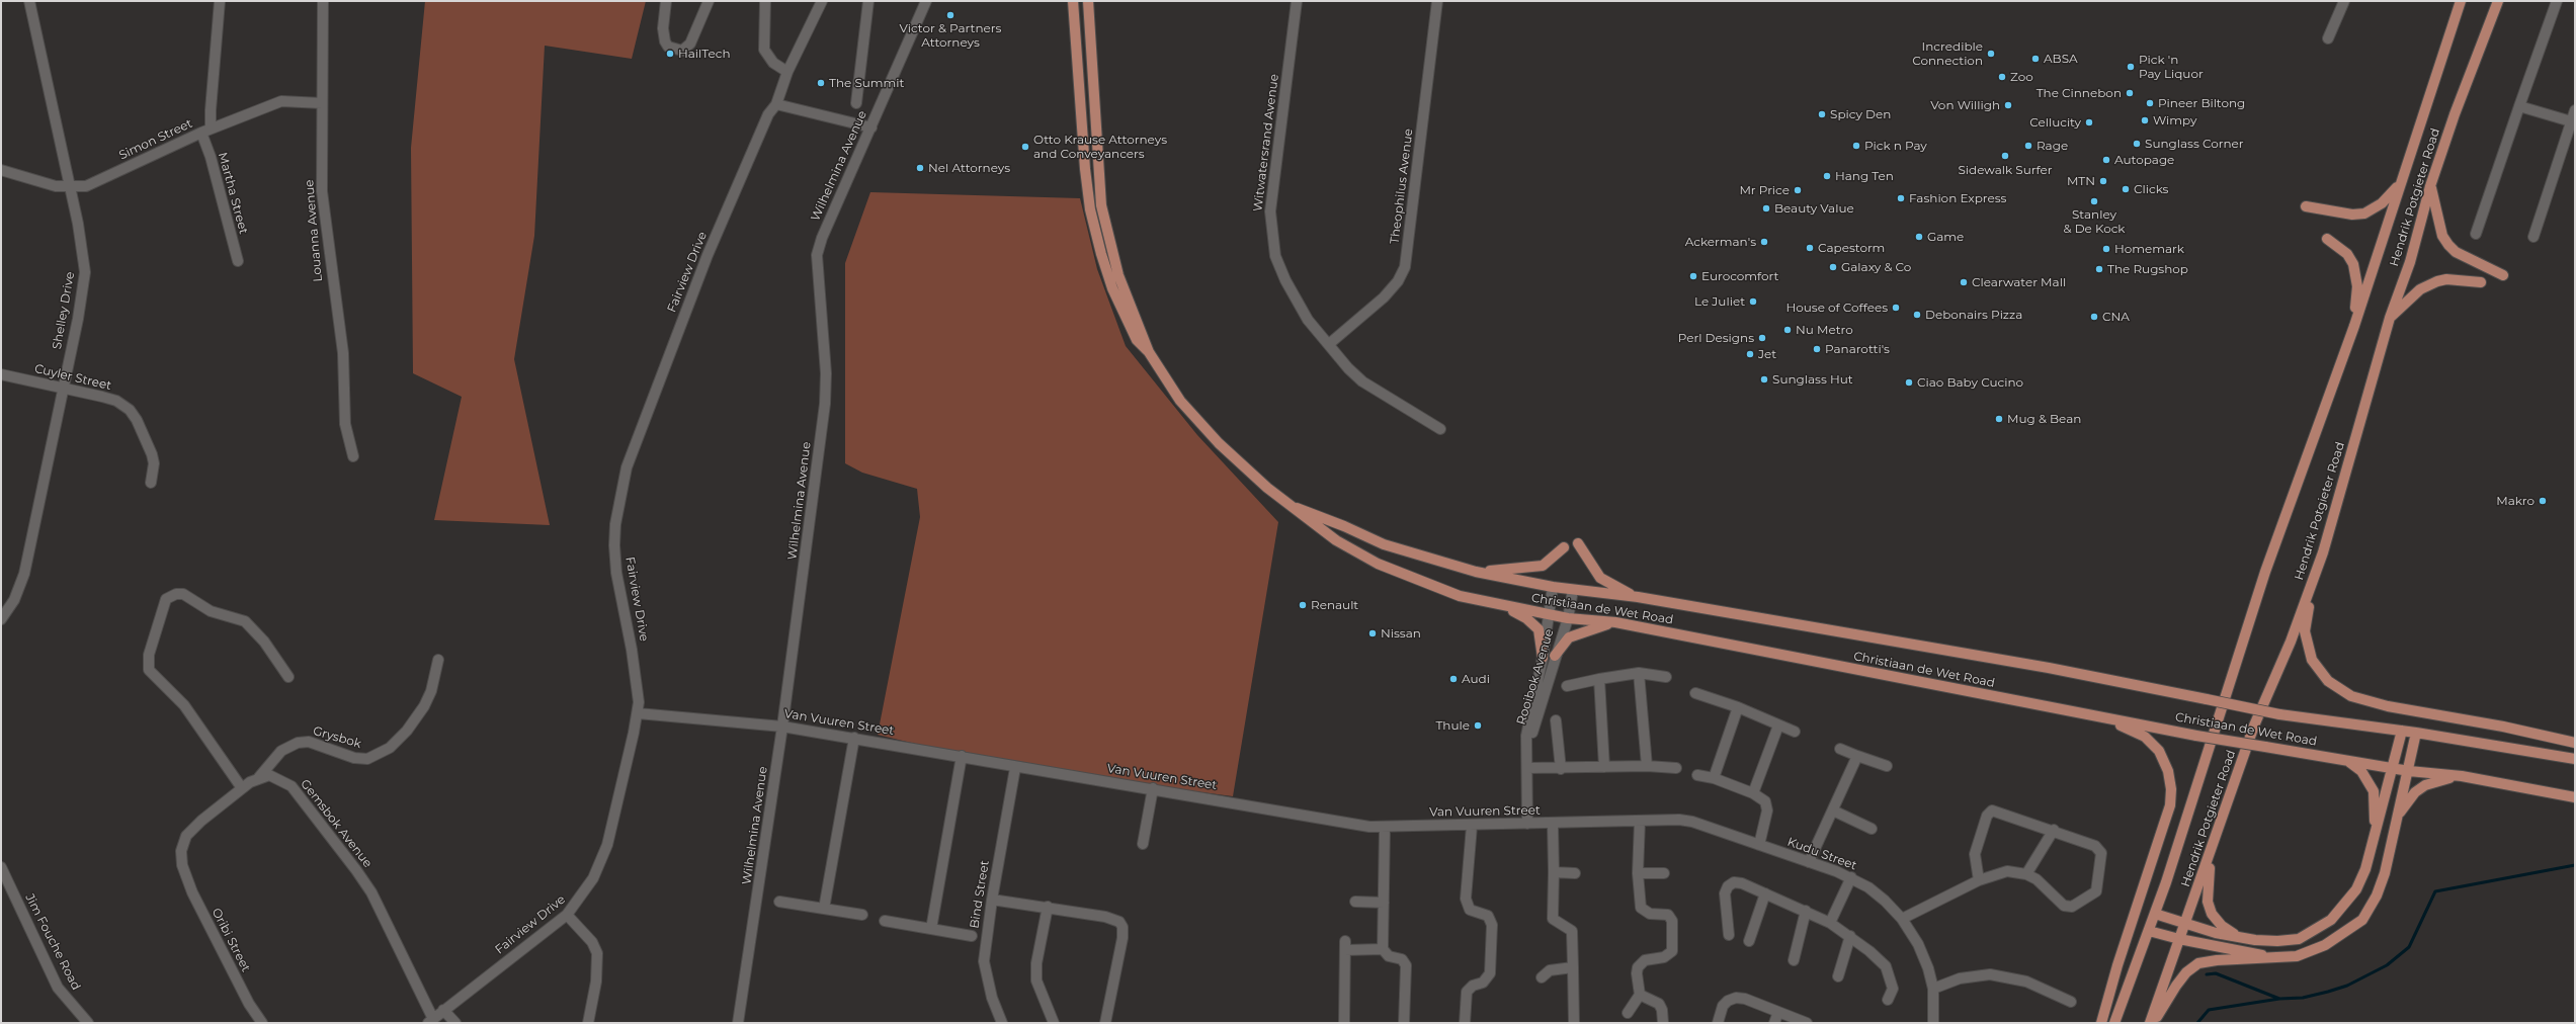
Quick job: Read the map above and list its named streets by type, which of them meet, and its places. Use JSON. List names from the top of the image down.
{
  "streets": {
    "main road": ["Hendrik Potgieter Road", "Christiaan de Wet Road"],
    "street": [
      "Simon Street",
      "Witwatersrand Avenue",
      "Wilhelmina Avenue",
      "Theophilus Avenue",
      "Martha Street",
      "Louanna Avenue",
      "Fairview Drive",
      "Shelley Drive",
      "Cuyler Street",
      "Rooibok Avenue",
      "Van Vuuren Street",
      "Grysbok",
      "Gemsbok Avenue",
      "Kudu Street",
      "Bind Street",
      "Oribi Street",
      "Jim Fouche Road"
    ]
  },
  "crossings": [
    ["Simon Street", "Martha Street"],
    ["Simon Street", "Louanna Avenue"],
    ["Simon Street", "Shelley Drive"],
    ["Witwatersrand Avenue", "Theophilus Avenue"],
    ["Wilhelmina Avenue", "Van Vuuren Street"],
    ["Fairview Drive", "Van Vuuren Street"],
    ["Fairview Drive", "Gemsbok Avenue"],
    ["Shelley Drive", "Cuyler Street"],
    ["Christiaan de Wet Road", "Rooibok Avenue"],
    ["Rooibok Avenue", "Van Vuuren Street"],
    ["Van Vuuren Street", "Kudu Street"],
    ["Van Vuuren Street", "Bind Street"],
    ["Grysbok", "Gemsbok Avenue"]
  ],
  "places": [
    "Victor & Partners Attorneys",
    "HailTech",
    "Incredible Connection",
    "ABSA",
    "Pick 'n Pay Liquor",
    "Zoo",
    "The Summit",
    "The Cinnebon",
    "Pineer Biltong",
    "Von Willigh",
    "Spicy Den",
    "Wimpy",
    "Cellucity",
    "Sunglass Corner",
    "Pick n Pay",
    "Rage",
    "Otto Krause Attorneys and Conveyancers",
    "Sidewalk Surfer",
    "Autopage",
    "Nel Attorneys",
    "Hang Ten",
    "MTN",
    "Clicks",
    "Mr Price",
    "Fashion Express",
    "Stanley & De Kock",
    "Beauty Value",
    "Game",
    "Ackerman's",
    "Capestorm",
    "Homemark",
    "Galaxy & Co",
    "The Rugshop",
    "Eurocomfort",
    "Clearwater Mall",
    "Le Juliet",
    "House of Coffees",
    "Debonairs Pizza",
    "CNA",
    "Nu Metro",
    "Perl Designs",
    "Panarotti's",
    "Jet",
    "Sunglass Hut",
    "Ciao Baby Cucino",
    "Mug & Bean",
    "Makro",
    "Renault",
    "Nissan",
    "Audi",
    "Thule"
  ]
}
